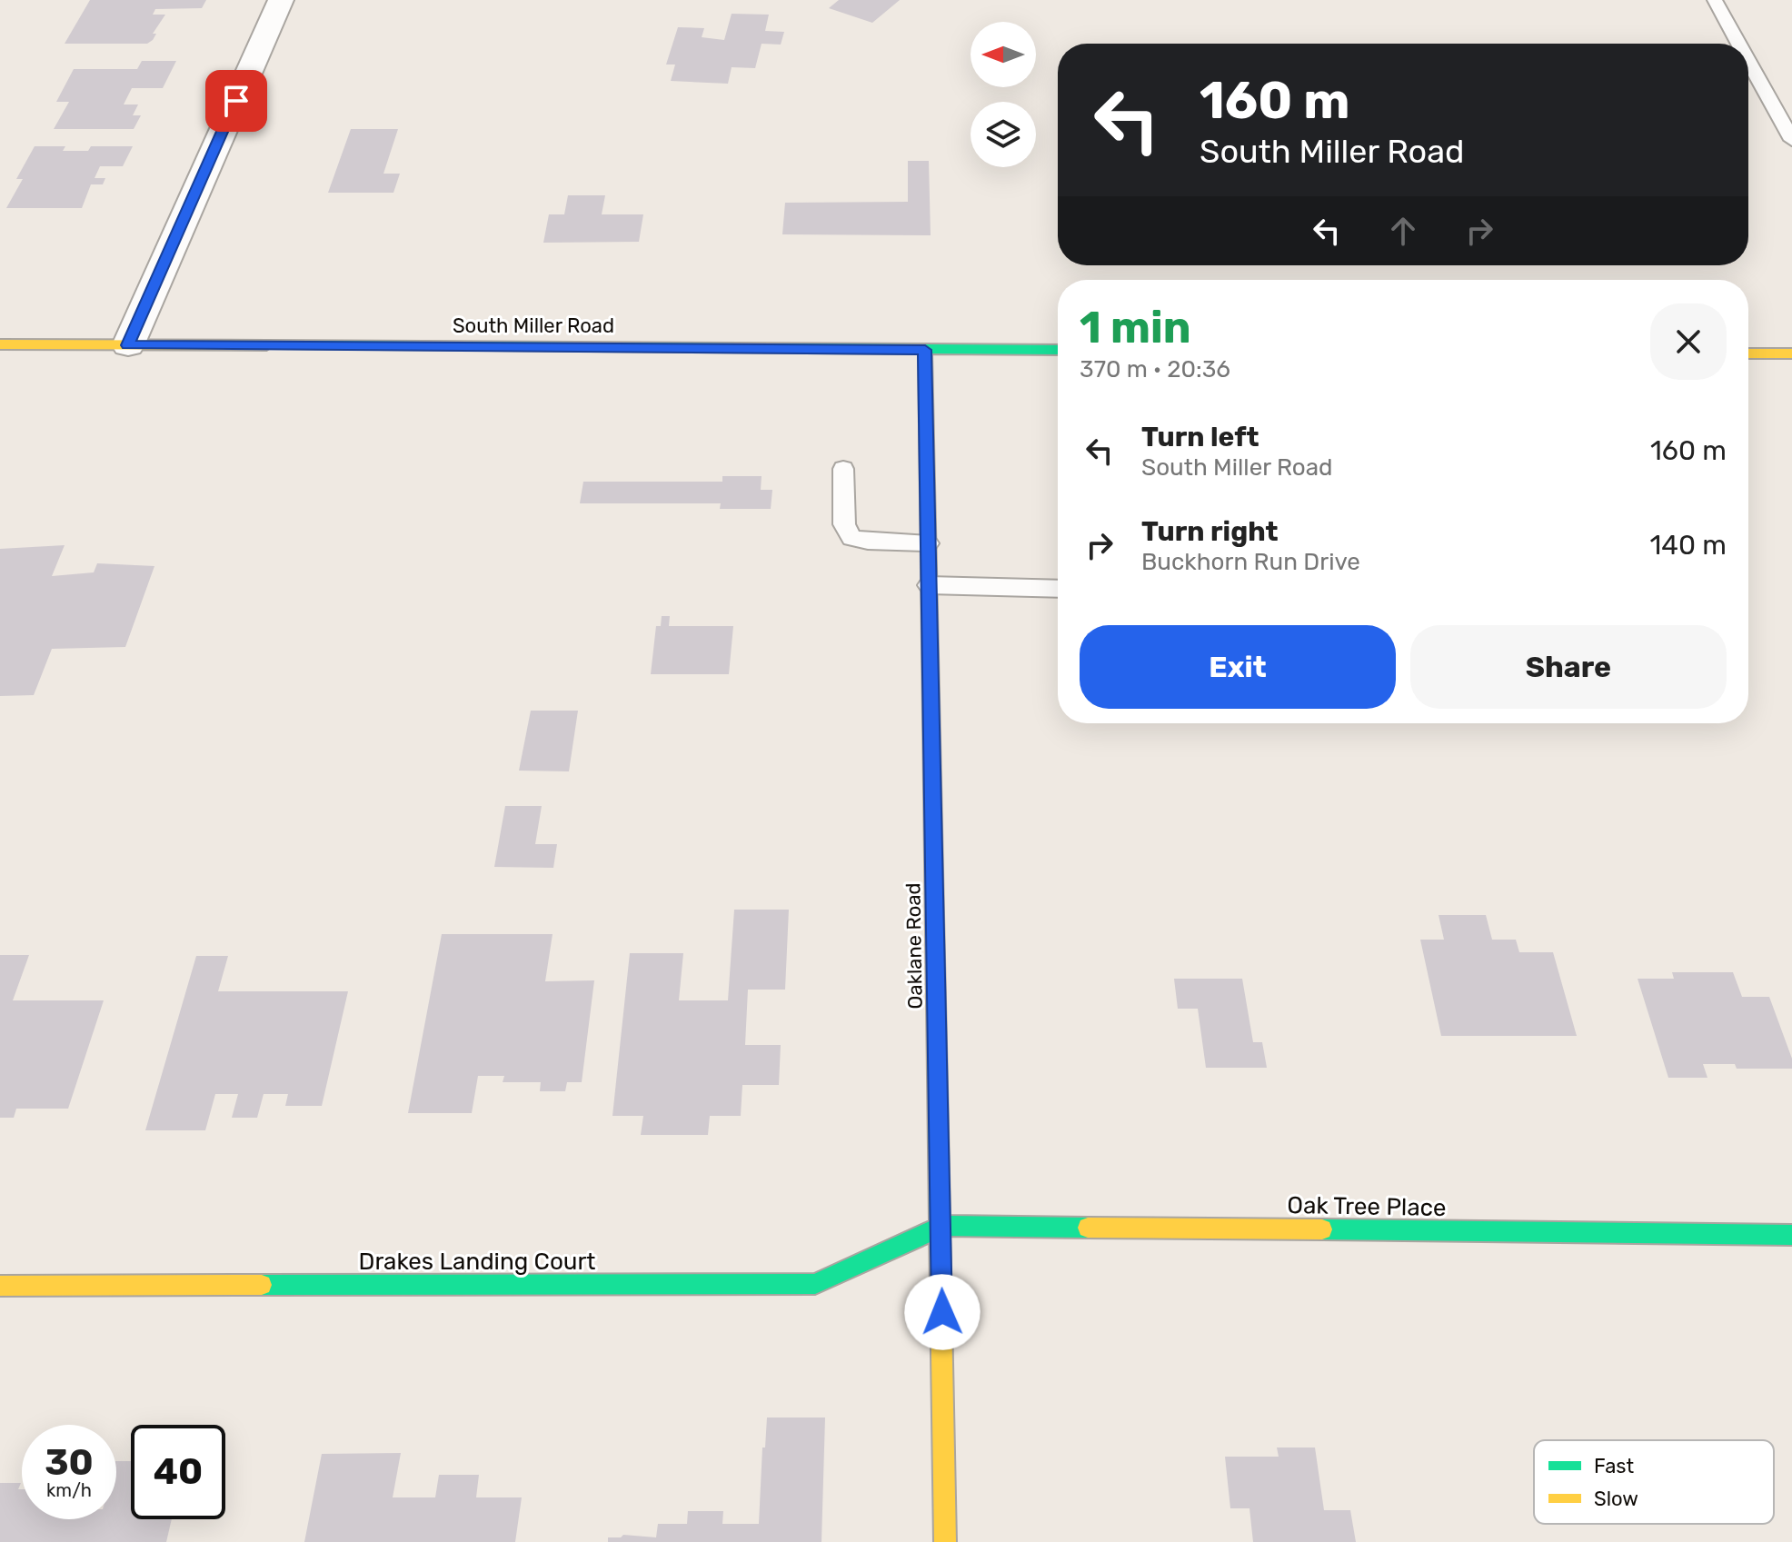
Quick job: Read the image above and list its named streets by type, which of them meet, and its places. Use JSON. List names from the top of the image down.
{
  "streets": {
    "street": [
      "South Miller Road",
      "Oaklane Road",
      "Oak Tree Place",
      "Drakes Landing Court"
    ]
  },
  "crossings": [
    ["South Miller Road", "Oaklane Road"],
    ["Oaklane Road", "Oak Tree Place"],
    ["Oaklane Road", "Drakes Landing Court"],
    ["Oak Tree Place", "Drakes Landing Court"]
  ],
  "legend": ["Fast", "Slow"],
  "north": "left",
  "page": {
    "turn": ["160 m", "South Miller Road"],
    "heading": ["1 min", "370 m · 20:36"],
    "list": [
      {
        "name": "Turn left",
        "note": "South Miller Road",
        "value": "160 m"
      },
      {
        "name": "Turn right",
        "note": "Buckhorn Run Drive",
        "value": "140 m"
      }
    ],
    "buttons": ["Exit", "Share"],
    "speed": "30 km/h",
    "limit": "40"
  }
}
